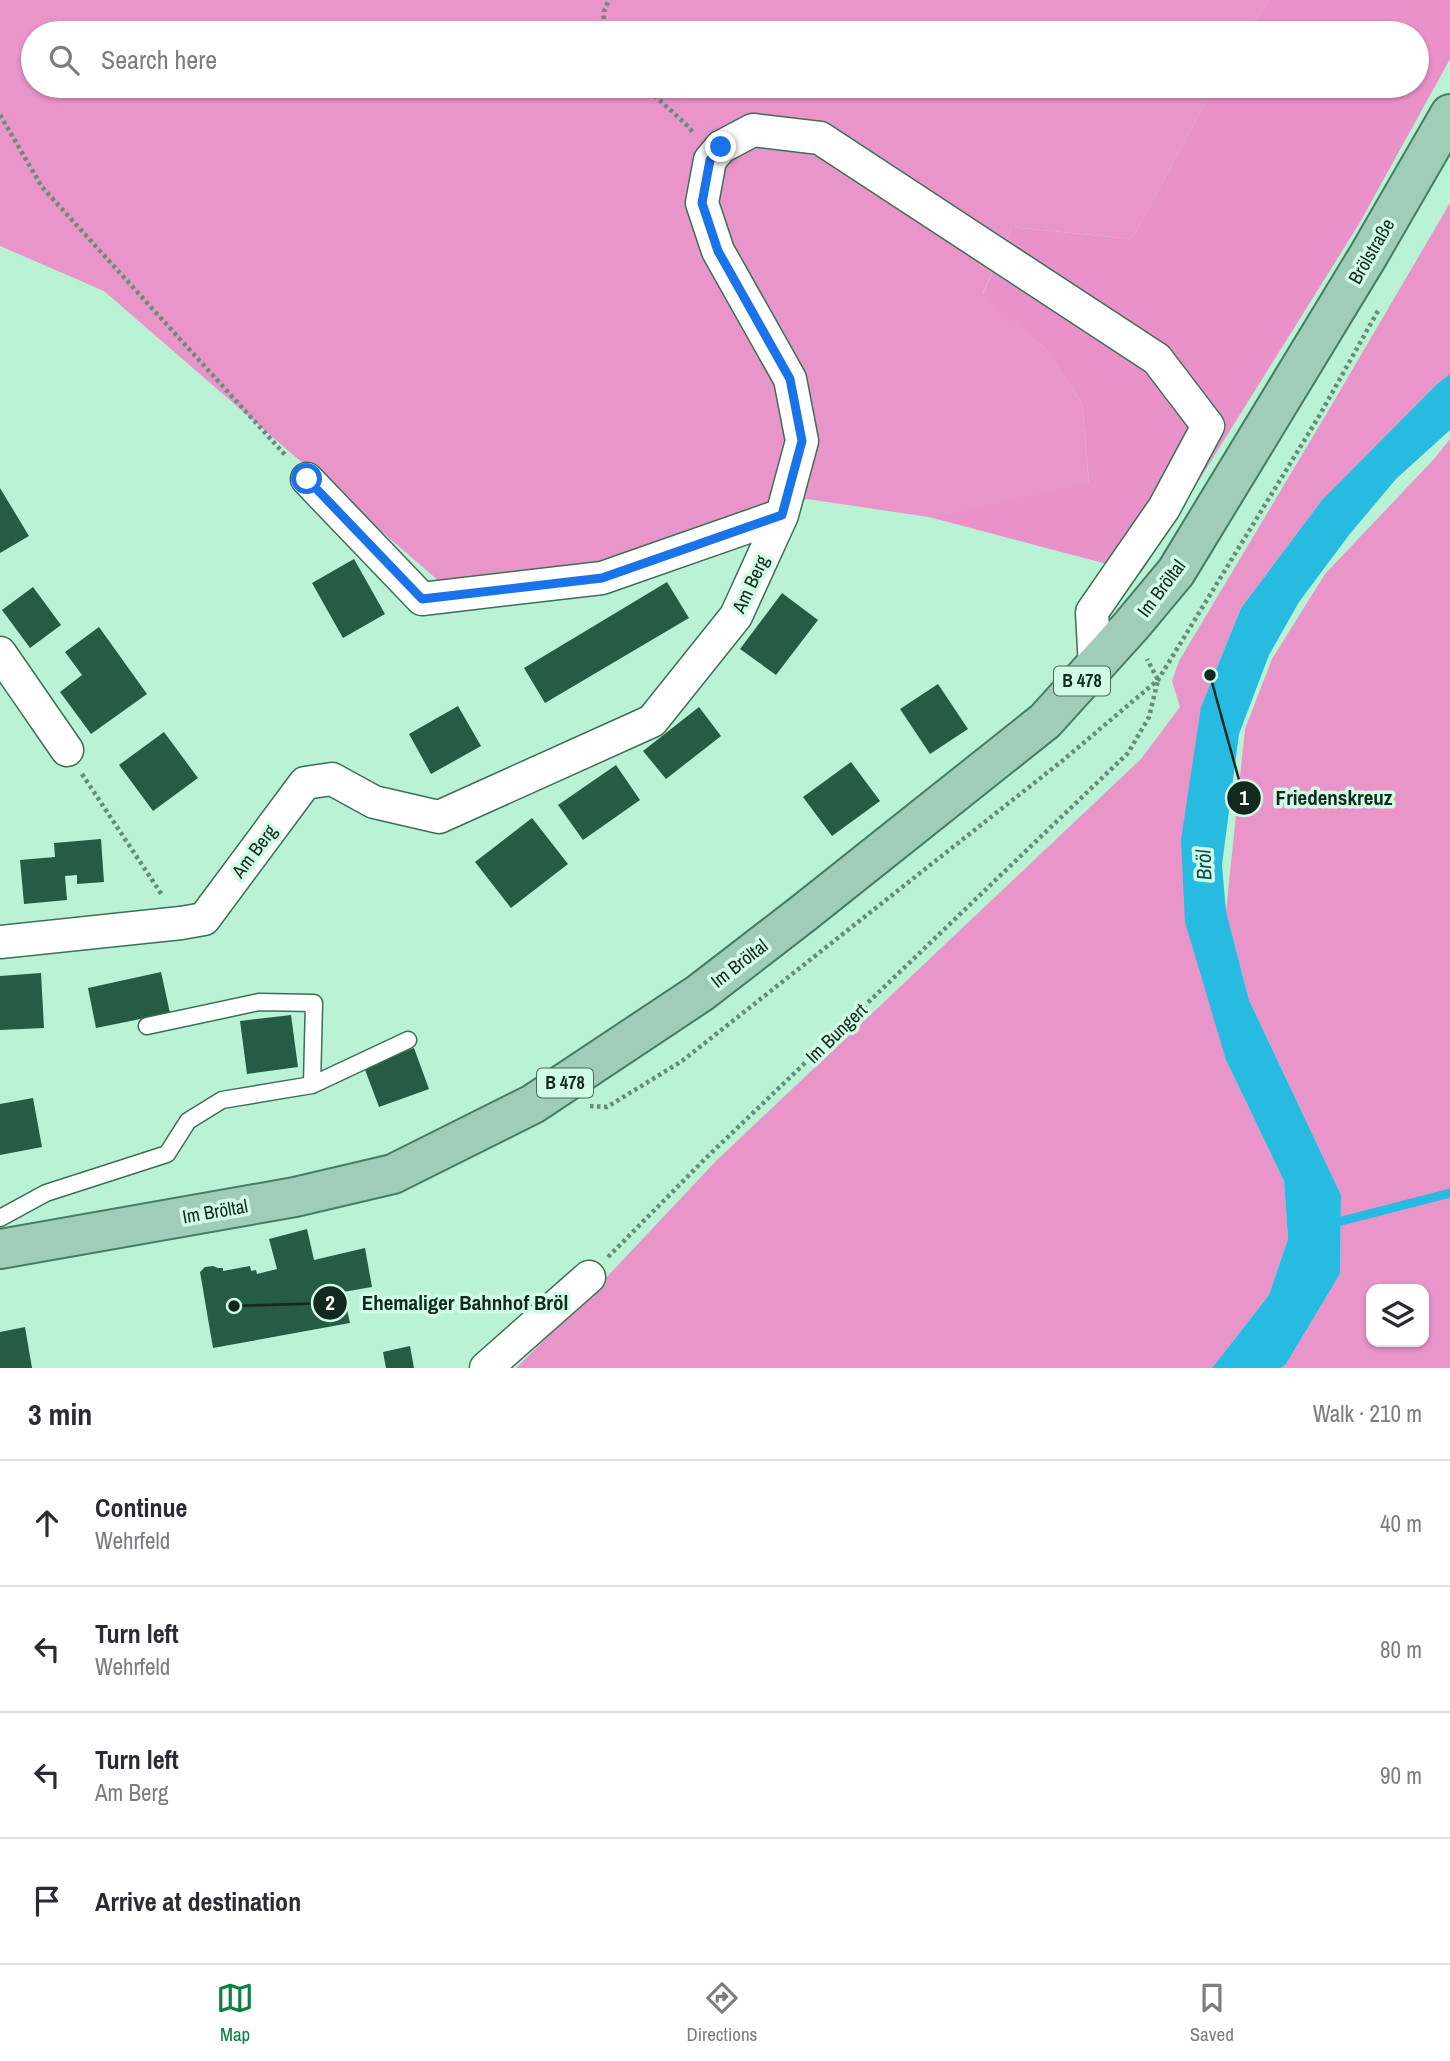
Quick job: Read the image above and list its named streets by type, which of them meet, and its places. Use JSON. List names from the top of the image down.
{
  "streets": {
    "main road": ["Brölstraße", "Im Bröltal", "B 478"],
    "street": ["Am Berg"],
    "path": ["Im Bungert"]
  },
  "crossings": [
    ["Brölstraße", "Im Bröltal"]
  ],
  "water": ["Bröl"],
  "places": ["Friedenskreuz", "Ehemaliger Bahnhof Bröl"],
  "page": {
    "search": "Search here",
    "heading": ["3 min", "Walk · 210 m"],
    "list": [
      ["Continue", "Wehrfeld", "40 m"],
      ["Turn left", "Wehrfeld", "80 m"],
      ["Turn left", "Am Berg", "90 m"],
      "Arrive at destination"
    ],
    "nav": ["Map", "Directions", "Saved"]
  }
}
